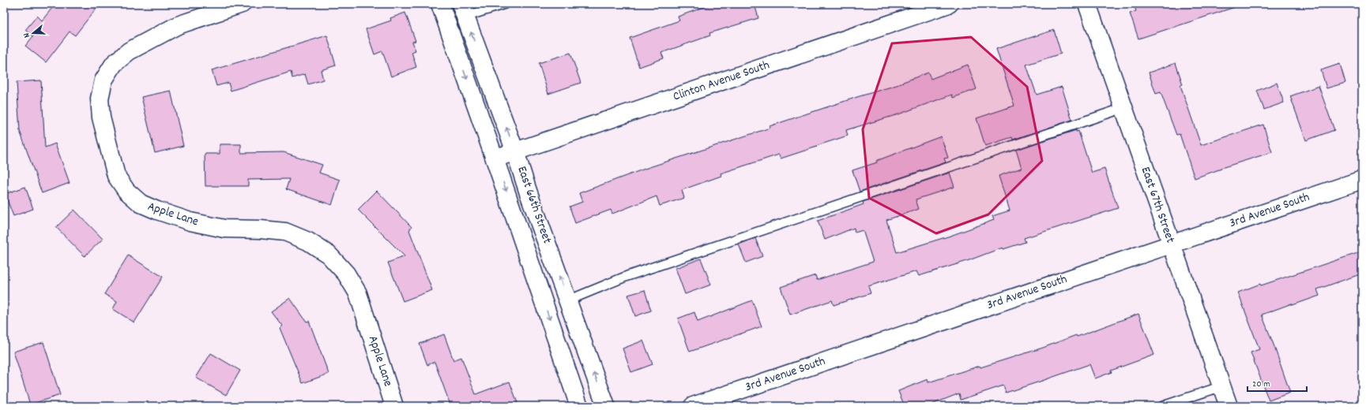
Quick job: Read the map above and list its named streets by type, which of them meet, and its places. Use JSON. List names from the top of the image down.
{
  "streets": {
    "street": [
      "Clinton Avenue South",
      "East 66th Street",
      "East 67th Street",
      "3rd Avenue South",
      "Apple Lane"
    ]
  },
  "crossings": [
    ["Clinton Avenue South", "East 66th Street"],
    ["East 67th Street", "3rd Avenue South"]
  ],
  "scale_bar": "20 m",
  "north": "left"
}
